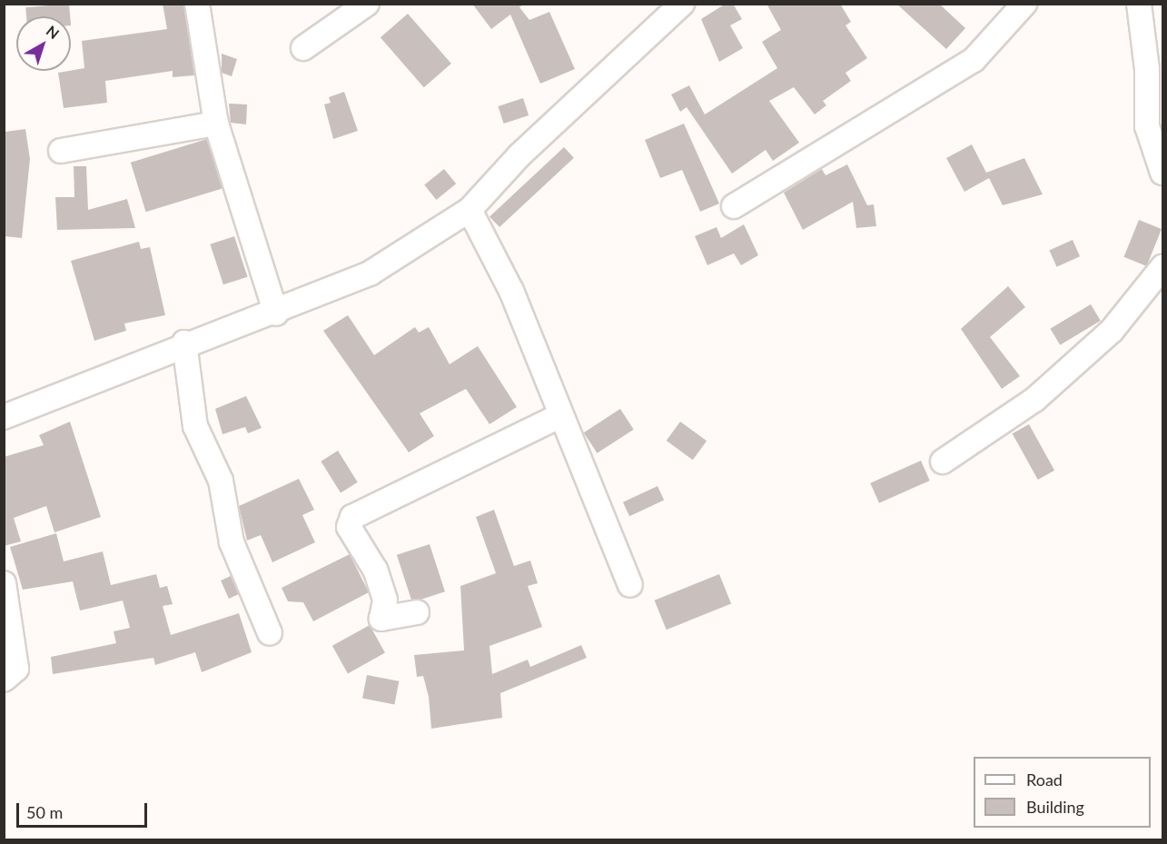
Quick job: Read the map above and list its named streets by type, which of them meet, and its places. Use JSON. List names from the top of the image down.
{
  "legend": ["Road", "Building"],
  "scale_bar": "50 m",
  "north": "top right"
}
